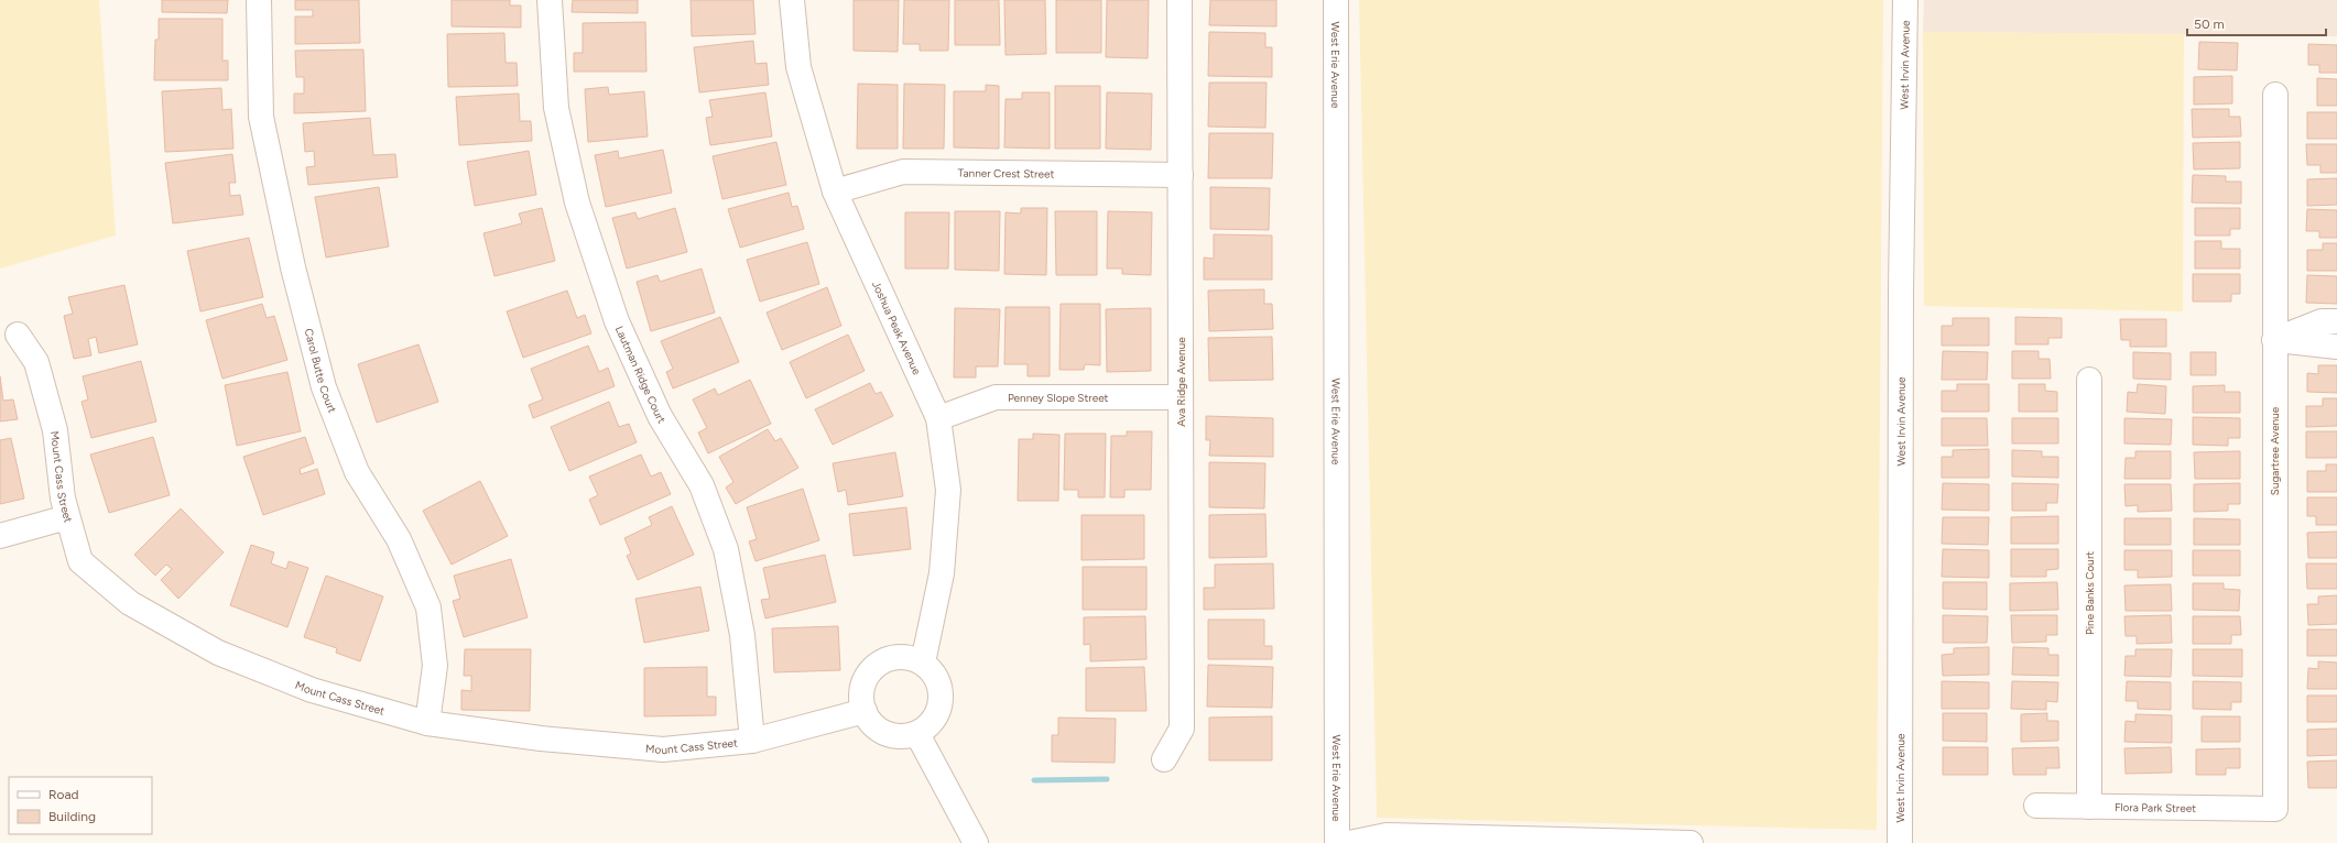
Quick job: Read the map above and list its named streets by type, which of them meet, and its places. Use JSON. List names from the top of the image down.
{
  "streets": {
    "street": [
      "West Erie Avenue",
      "West Irvin Avenue",
      "Tanner Crest Street",
      "Joshua Peak Avenue",
      "Carol Butte Court",
      "Lautman Ridge Court",
      "Ava Ridge Avenue",
      "Penney Slope Street",
      "Sugartree Avenue",
      "Mount Cass Street",
      "Pine Banks Court",
      "Flora Park Street"
    ]
  },
  "crossings": [
    ["Tanner Crest Street", "Joshua Peak Avenue"],
    ["Tanner Crest Street", "Ava Ridge Avenue"],
    ["Joshua Peak Avenue", "Penney Slope Street"],
    ["Joshua Peak Avenue", "Mount Cass Street"],
    ["Carol Butte Court", "Mount Cass Street"],
    ["Lautman Ridge Court", "Mount Cass Street"],
    ["Ava Ridge Avenue", "Penney Slope Street"],
    ["Sugartree Avenue", "Flora Park Street"],
    ["Pine Banks Court", "Flora Park Street"]
  ],
  "legend": ["Road", "Building"],
  "scale_bar": "50 m"
}
